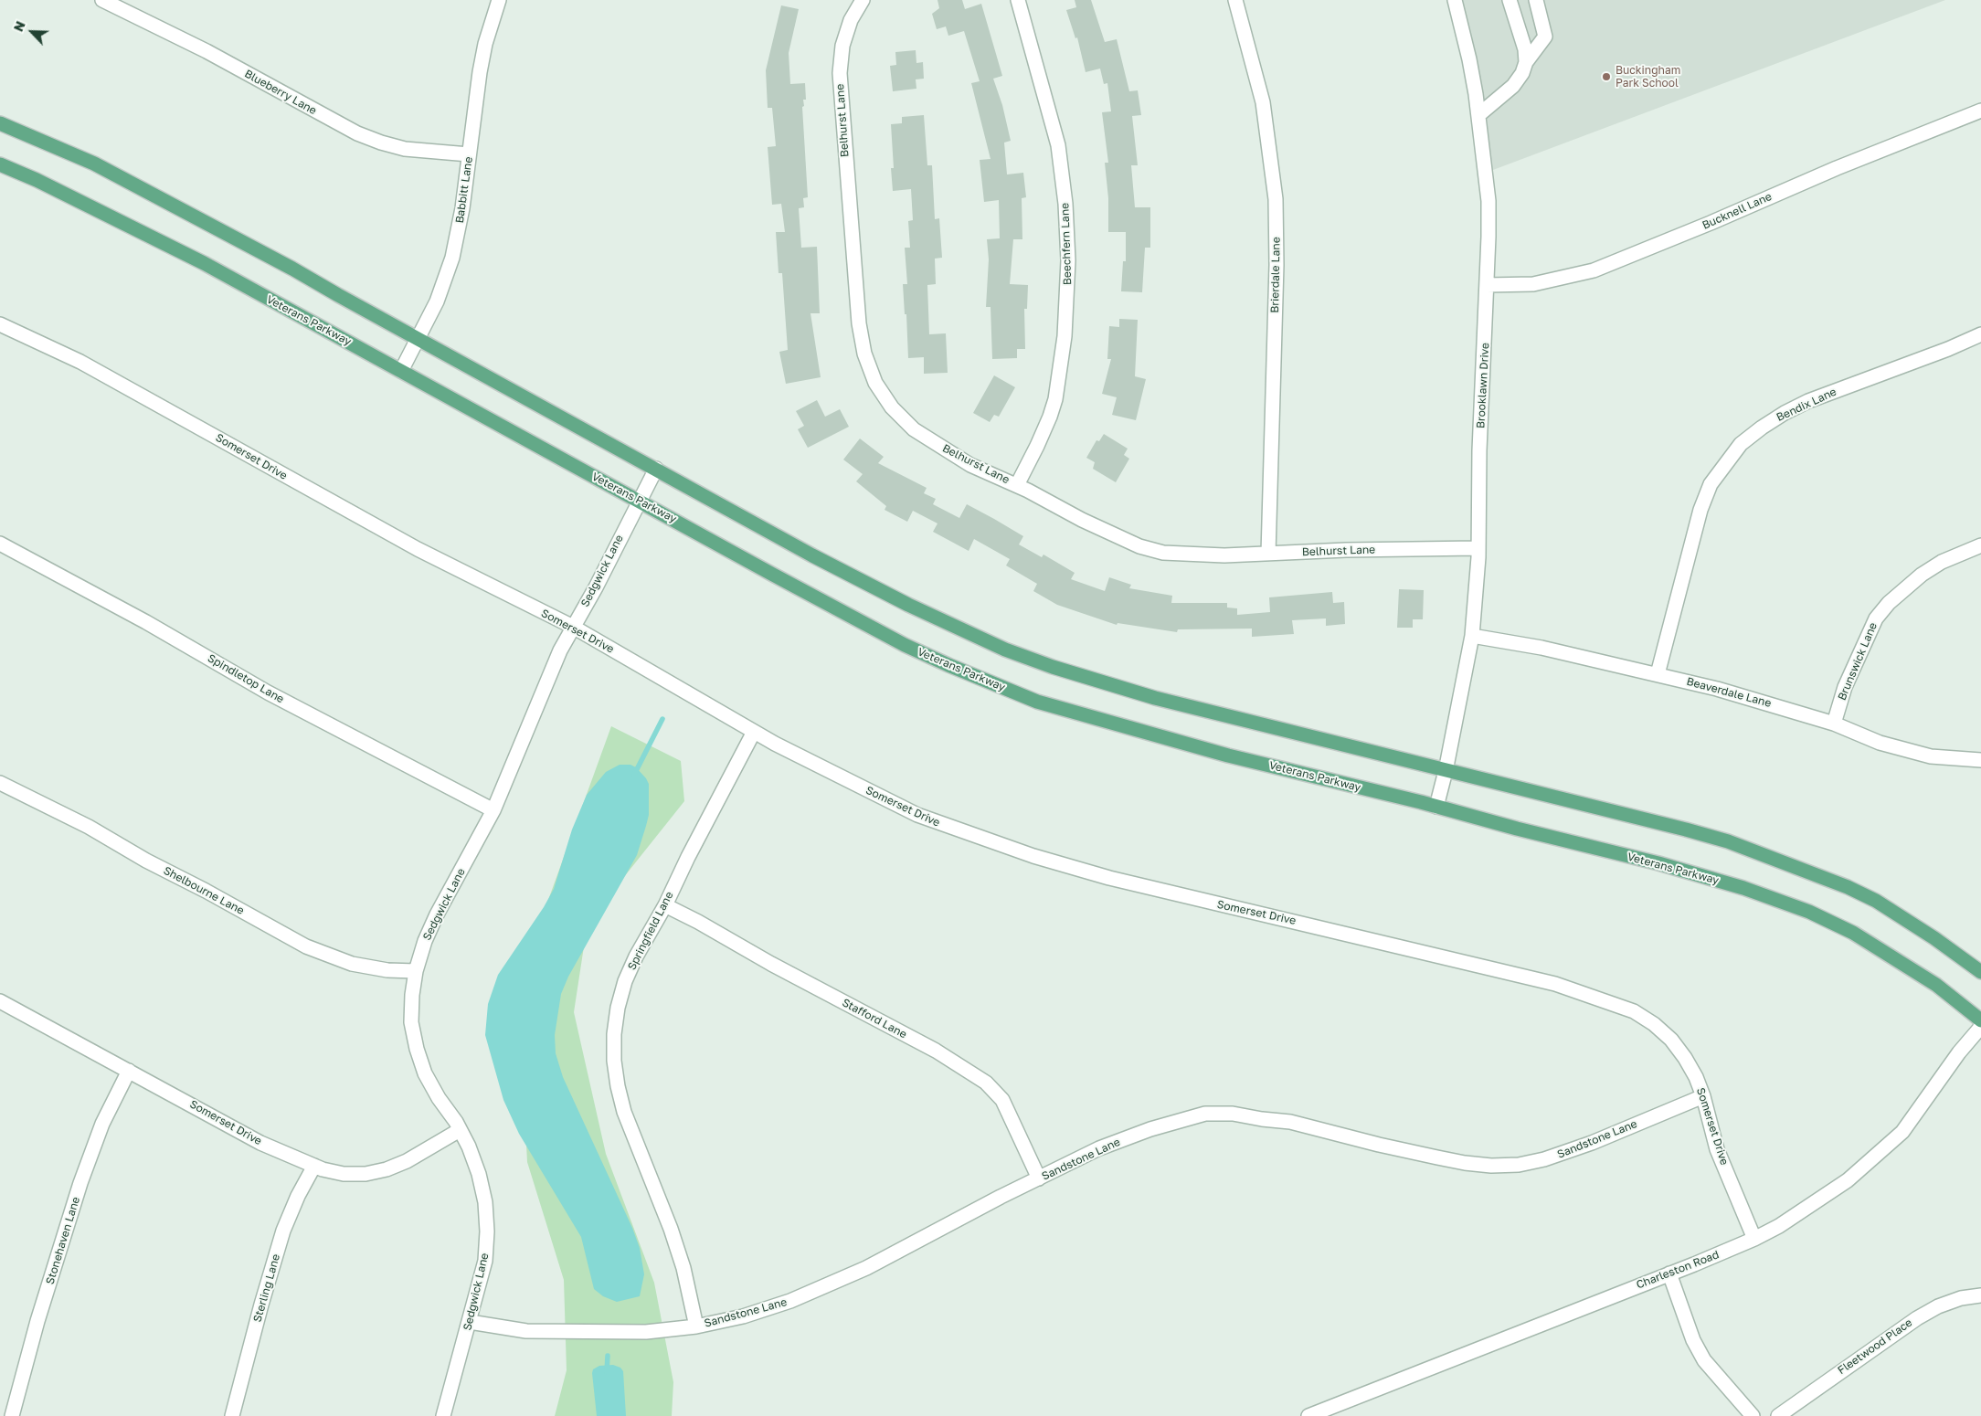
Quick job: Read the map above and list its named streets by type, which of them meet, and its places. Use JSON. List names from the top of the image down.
{
  "streets": {
    "main road": ["Veterans Parkway"],
    "street": [
      "Blueberry Lane",
      "Belhurst Lane",
      "Babbitt Lane",
      "Bucknell Lane",
      "Beechfern Lane",
      "Brierdale Lane",
      "Brooklawn Drive",
      "Bendix Lane",
      "Somerset Drive",
      "Sedgwick Lane",
      "Brunswick Lane",
      "Spindletop Lane",
      "Beaverdale Lane",
      "Shelbourne Lane",
      "Springfield Lane",
      "Stafford Lane",
      "Sandstone Lane",
      "Stonehaven Lane",
      "Charleston Road",
      "Sterling Lane",
      "Fleetwood Place"
    ]
  },
  "crossings": [
    ["Blueberry Lane", "Babbitt Lane"],
    ["Belhurst Lane", "Beechfern Lane"],
    ["Belhurst Lane", "Brierdale Lane"],
    ["Belhurst Lane", "Brooklawn Drive"],
    ["Babbitt Lane", "Veterans Parkway"],
    ["Bucknell Lane", "Brooklawn Drive"],
    ["Veterans Parkway", "Brooklawn Drive"],
    ["Veterans Parkway", "Sedgwick Lane"],
    ["Brooklawn Drive", "Beaverdale Lane"],
    ["Bendix Lane", "Beaverdale Lane"],
    ["Somerset Drive", "Sedgwick Lane"],
    ["Somerset Drive", "Springfield Lane"],
    ["Somerset Drive", "Sandstone Lane"],
    ["Somerset Drive", "Stonehaven Lane"],
    ["Somerset Drive", "Charleston Road"],
    ["Somerset Drive", "Sterling Lane"],
    ["Sedgwick Lane", "Spindletop Lane"],
    ["Sedgwick Lane", "Shelbourne Lane"],
    ["Sedgwick Lane", "Sandstone Lane"],
    ["Brunswick Lane", "Beaverdale Lane"],
    ["Springfield Lane", "Stafford Lane"],
    ["Springfield Lane", "Sandstone Lane"],
    ["Stafford Lane", "Sandstone Lane"]
  ],
  "places": ["Buckingham Park School"],
  "north": "top left"
}
